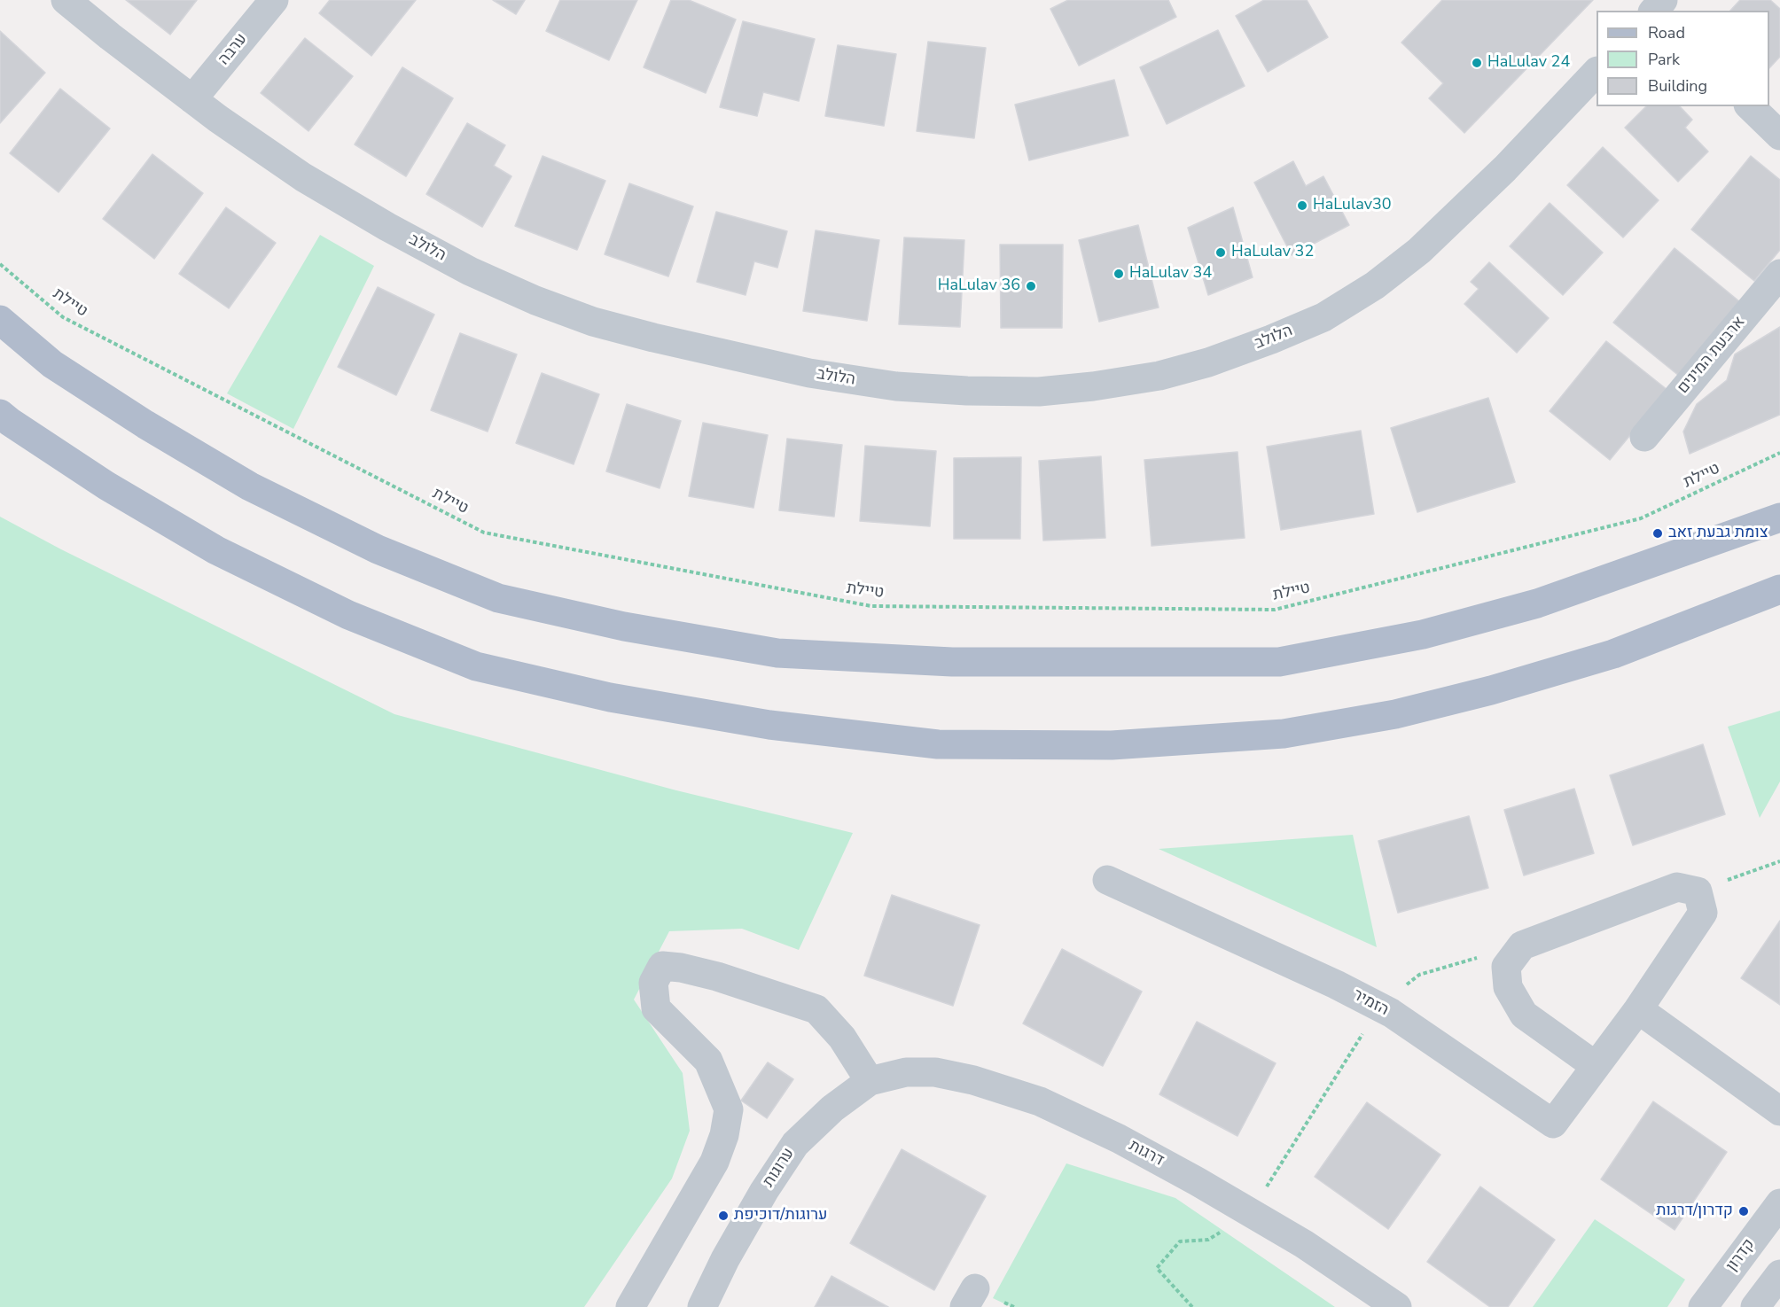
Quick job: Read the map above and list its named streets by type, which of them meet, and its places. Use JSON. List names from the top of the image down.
{
  "streets": {
    "street": [
      "ערבה",
      "הלולב",
      "ארבעת המינים",
      "הזמיר",
      "דרגות",
      "ערוגות",
      "קדרון"
    ],
    "path": ["טיילת"]
  },
  "crossings": [
    ["ערבה", "הלולב"],
    ["דרגות", "ערוגות"]
  ],
  "places": [
    "HaLulav 24",
    "HaLulav30",
    "HaLulav 32",
    "HaLulav 34",
    "HaLulav 36",
    "צומת גבעת זאב",
    "קדרון/דרגות",
    "ערוגות/דוכיפת"
  ],
  "legend": ["Road", "Park", "Building"]
}
